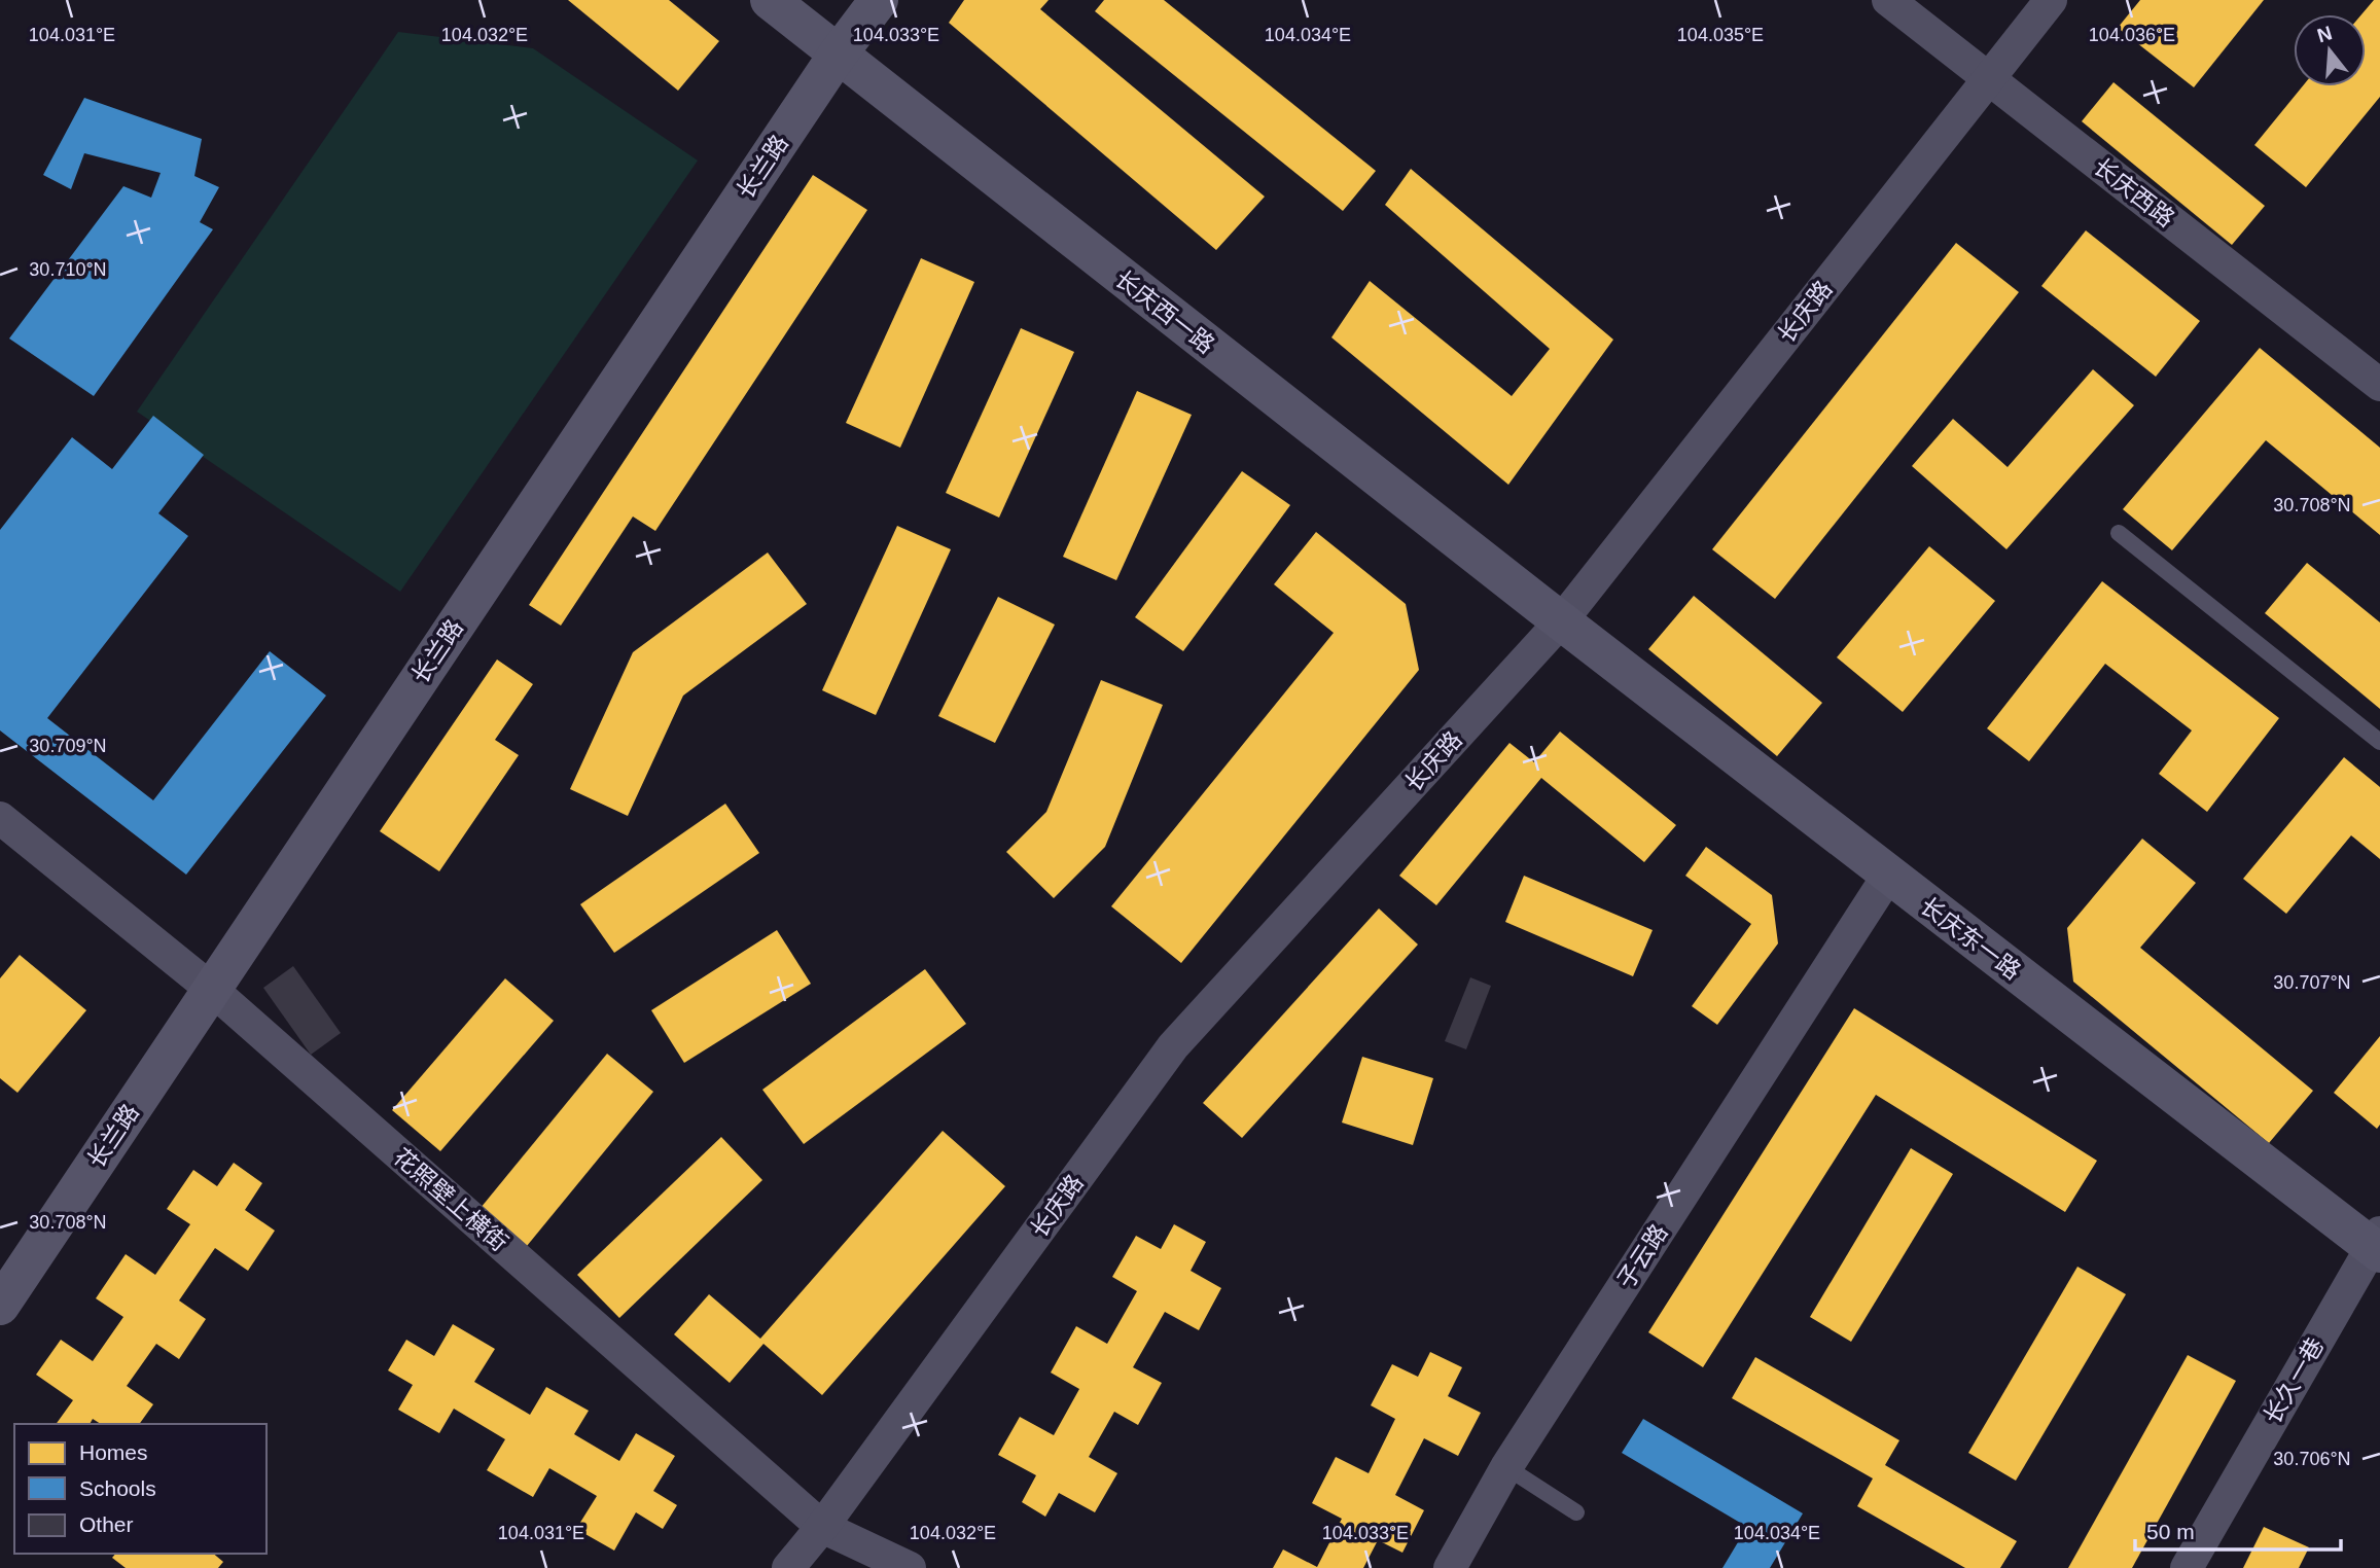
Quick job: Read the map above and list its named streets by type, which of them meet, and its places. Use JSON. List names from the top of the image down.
{
  "streets": {
    "main road": ["长兰路", "长庆西一路", "长庆东一路"],
    "street": [
      "长庆西路",
      "长庆路",
      "花照壁上横街",
      "子云路",
      "长久一巷"
    ]
  },
  "crossings": [
    ["长兰路", "长庆西一路"],
    ["长兰路", "花照壁上横街"],
    ["长庆西路", "长庆路"],
    ["长庆西一路", "长庆路"],
    ["长庆西一路", "长庆东一路"],
    ["长庆路", "长庆东一路"],
    ["长庆路", "花照壁上横街"],
    ["长庆东一路", "子云路"],
    ["长庆东一路", "长久一巷"]
  ],
  "legend": ["Homes", "Schools", "Other"],
  "scale_bar": "50 m",
  "north": "top",
  "coordinates": [
    "104.036°E",
    "104.031°E",
    "104.032°E",
    "104.033°E",
    "104.034°E",
    "104.035°E",
    "30.710°N",
    "30.708°N",
    "30.709°N",
    "30.707°N",
    "30.706°N"
  ]
}
